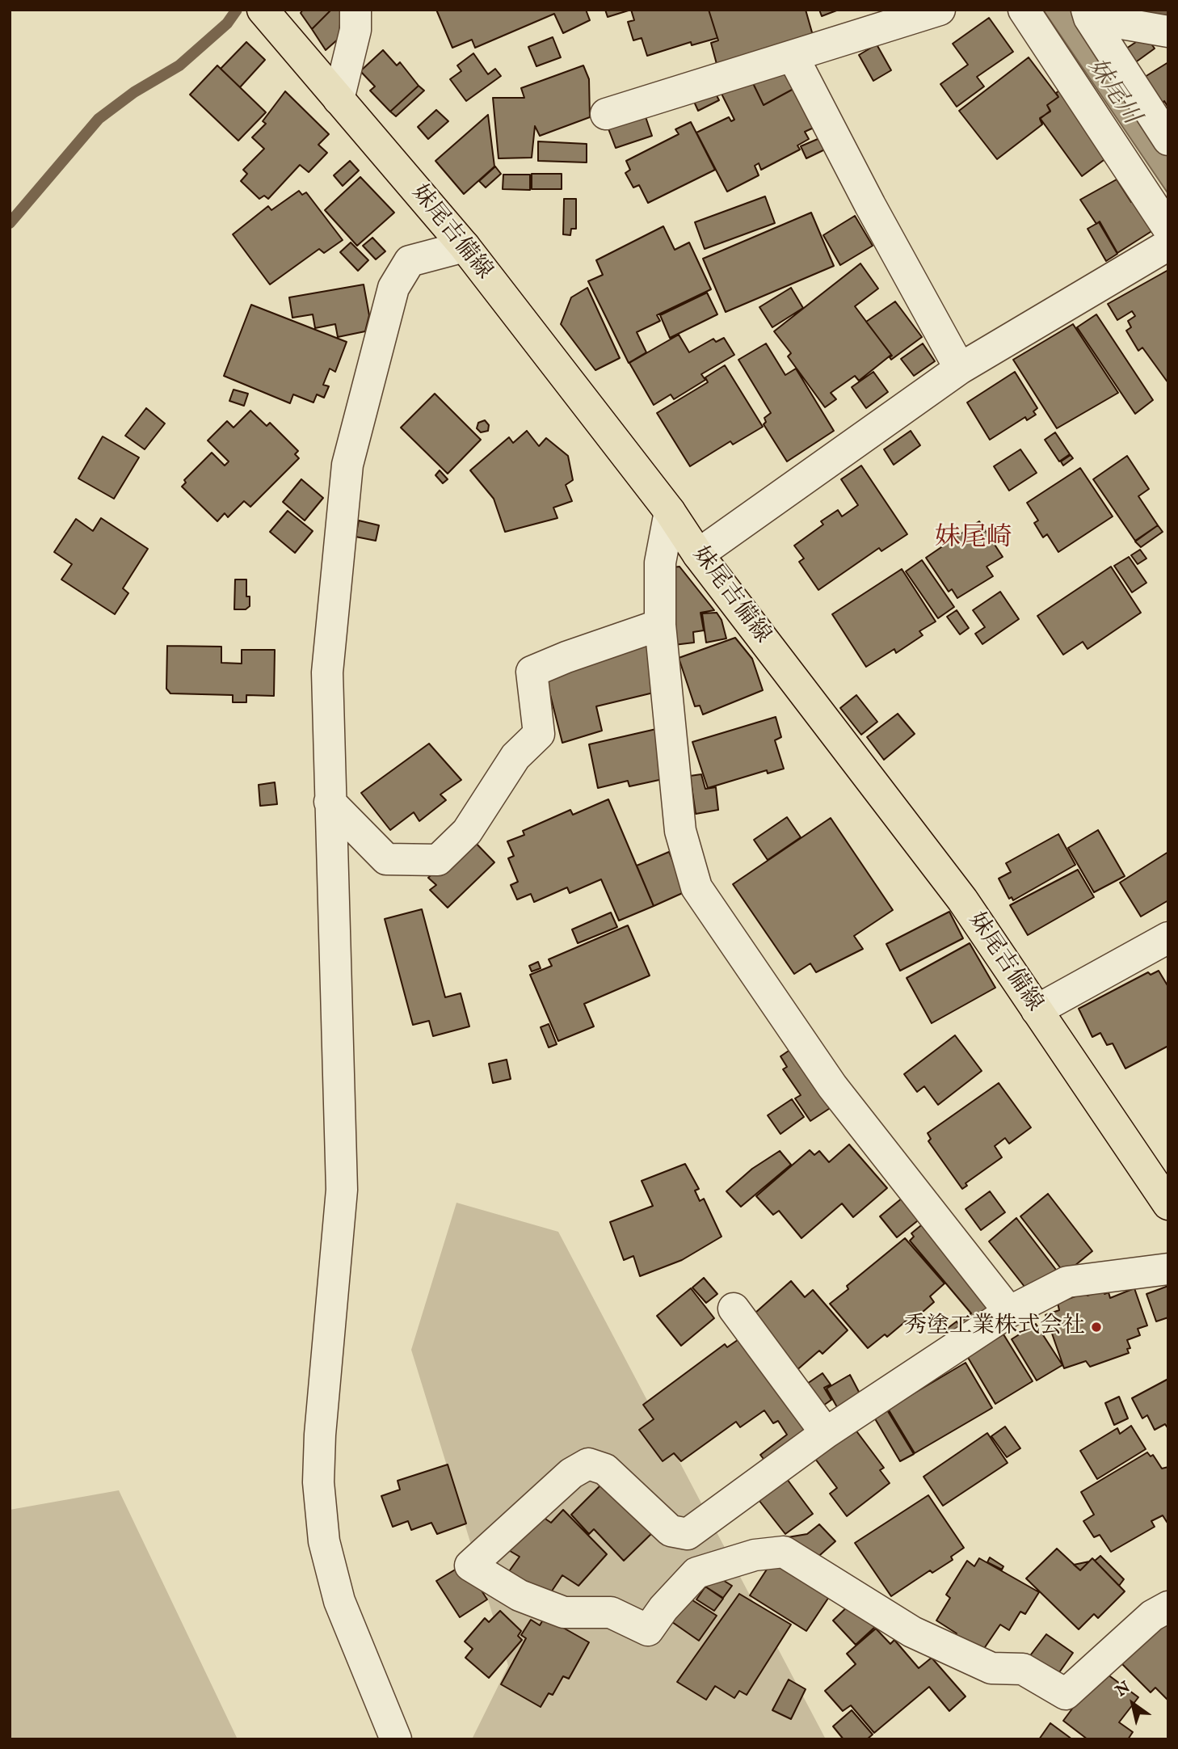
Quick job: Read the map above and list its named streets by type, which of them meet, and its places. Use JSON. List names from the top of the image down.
{
  "streets": {
    "main road": ["妹尾吉備線"]
  },
  "districts": ["妹尾崎"],
  "water": ["妹尾川"],
  "places": ["秀塗工業株式会社"],
  "north": "top left"
}
